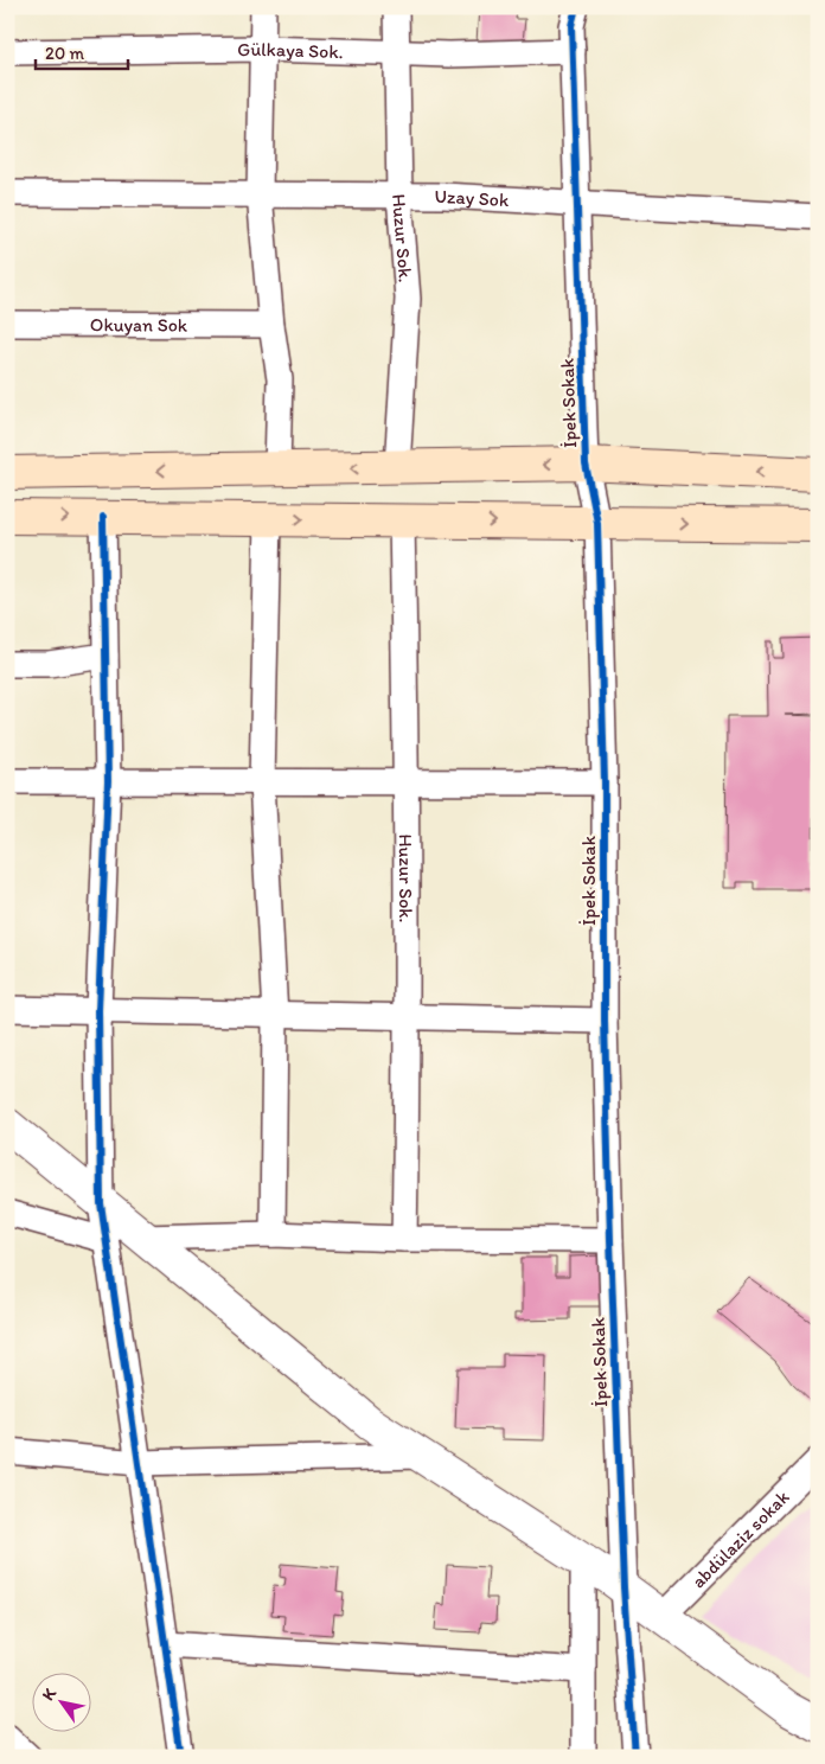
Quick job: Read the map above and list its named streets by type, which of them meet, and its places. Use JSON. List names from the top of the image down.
{
  "streets": {
    "street": [
      "Gülkaya Sok.",
      "Uzay Sok",
      "Huzur Sok.",
      "Okuyan Sok",
      "İpek Sokak",
      "abdülaziz sokak"
    ]
  },
  "crossings": [
    ["Gülkaya Sok.", "Huzur Sok."],
    ["Gülkaya Sok.", "İpek Sokak"],
    ["Uzay Sok", "Huzur Sok."],
    ["Uzay Sok", "İpek Sokak"]
  ],
  "scale_bar": "20 m",
  "north": "top left"
}
